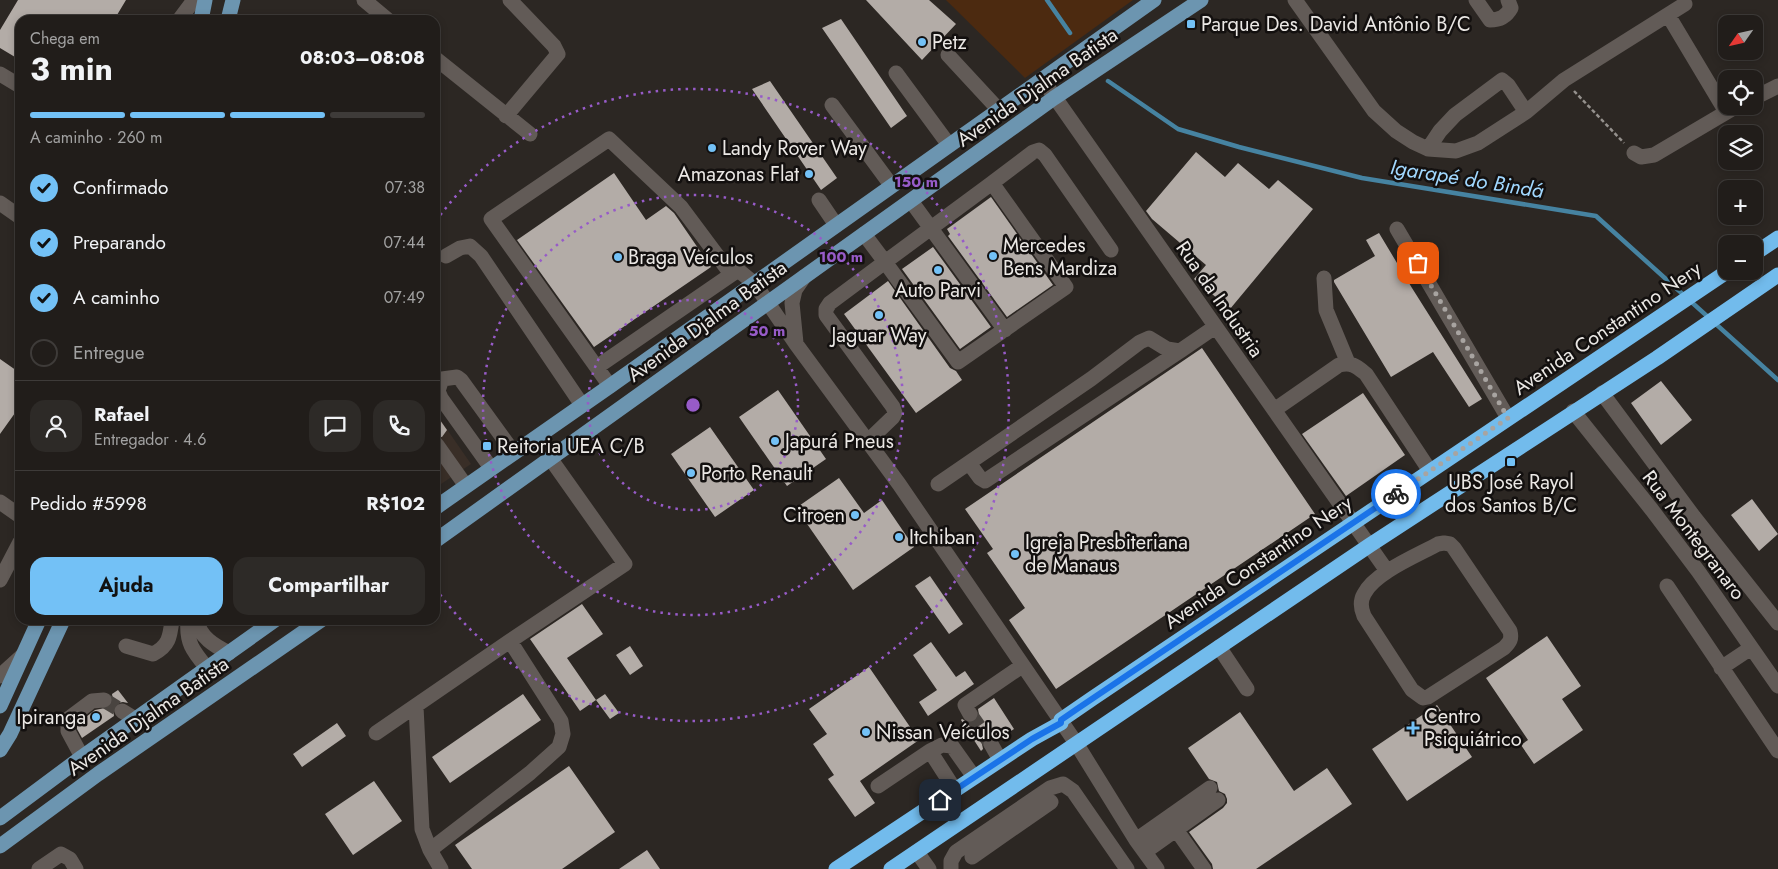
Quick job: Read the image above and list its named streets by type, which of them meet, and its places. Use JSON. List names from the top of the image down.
{
  "streets": {
    "highway": ["Avenida Constantino Nery"],
    "main road": ["Avenida Djalma Batista"],
    "street": ["Rua da Industria", "Rua Montegranaro"]
  },
  "crossings": [
    ["Avenida Djalma Batista", "Rua da Industria"],
    ["Rua da Industria", "Avenida Constantino Nery"]
  ],
  "water": ["Igarapé do Bindá"],
  "places": {
    "transit": ["Parque Des. David Antônio B/C", "Reitoria UEA C/B", "UBS José Rayol dos Santos B/C"],
    "other": [
      "Petz",
      "Landy Rover Way",
      "Amazonas Flat",
      "Mercedes Bens Mardiza",
      "Braga Veículos",
      "Auto Parvi",
      "Jaguar Way",
      "Japurá Pneus",
      "Porto Renault",
      "Citroen",
      "Itchiban",
      "Igreja Presbiteriana de Manaus",
      "Ipiranga",
      "Nissan Veículos"
    ],
    "health": ["Centro Psiquiátrico"]
  },
  "north": "bottom left",
  "page": {
    "map_buttons": ["+", "−"],
    "heading": ["3 min", "Chega em", "08:03–08:08"],
    "panel": [
      "Rafael",
      "Entregador · 4.6",
      "Pedido #5998",
      "R$102"
    ],
    "bar": "A caminho · 260 m",
    "list": [
      ["Confirmado", "07:38"],
      ["Preparando", "07:44"],
      ["A caminho", "07:49"],
      "Entregue"
    ],
    "buttons": ["Ajuda", "Compartilhar"]
  },
  "rings": ["150 m", "100 m", "50 m"]
}
